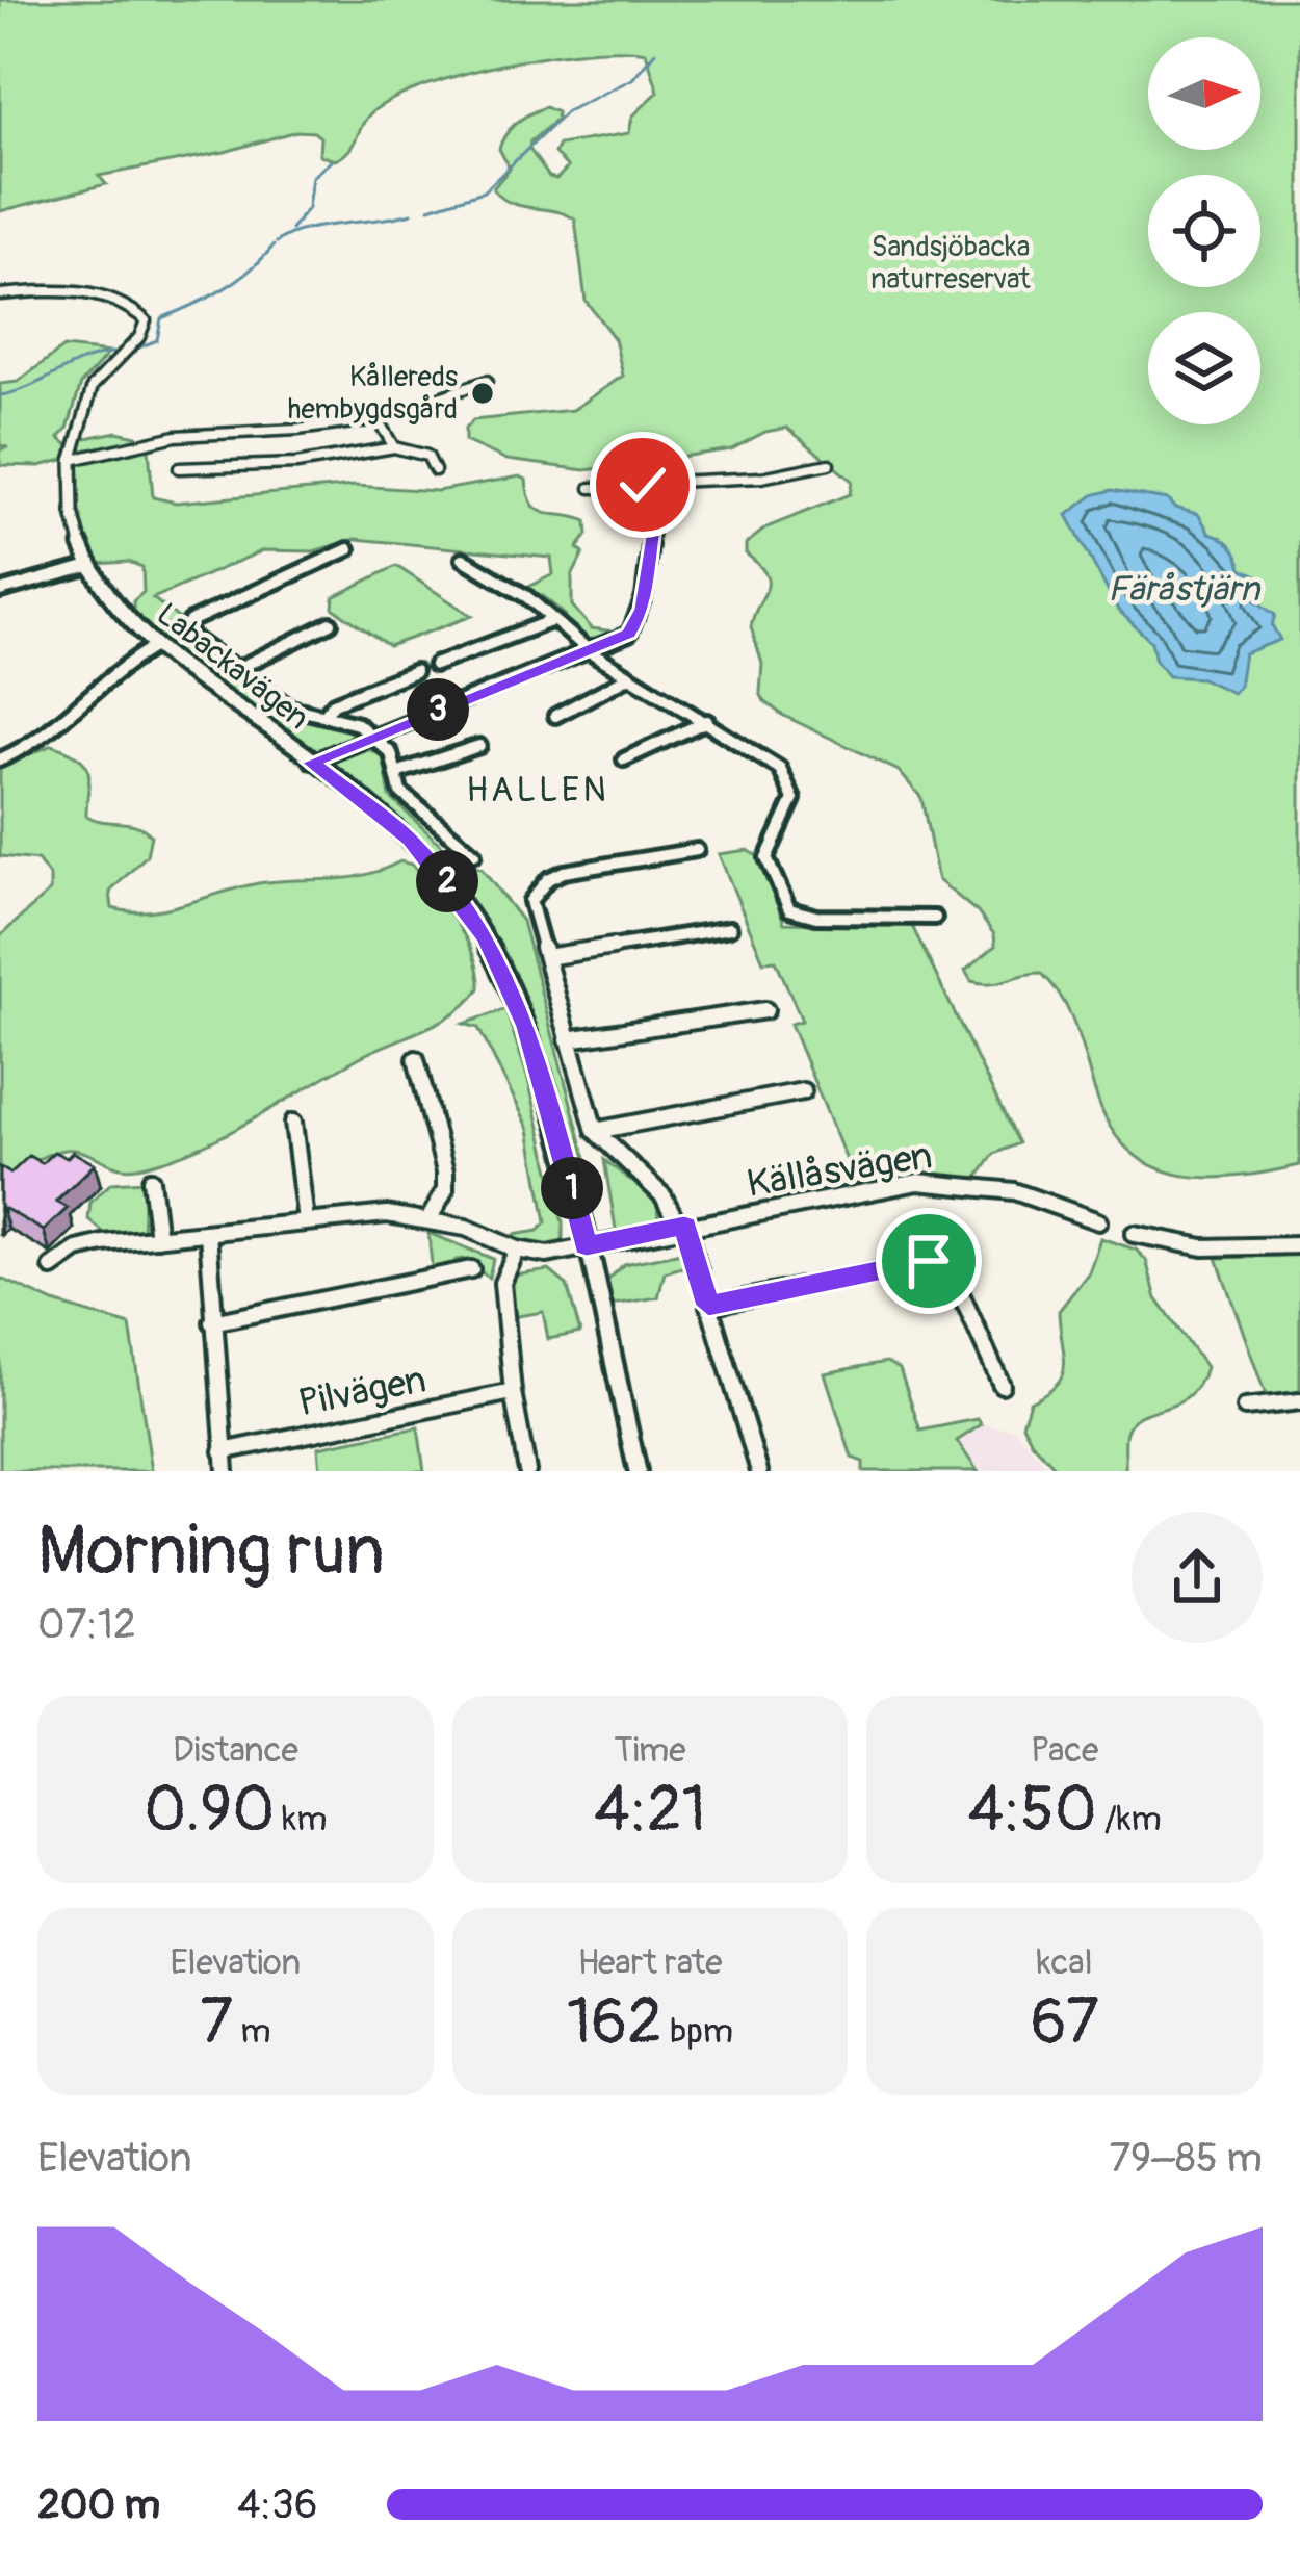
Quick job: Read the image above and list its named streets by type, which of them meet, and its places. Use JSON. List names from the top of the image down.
{
  "streets": {
    "street": ["Labackavägen", "Källåsvägen", "Pilvägen"]
  },
  "crossings": [
    ["Labackavägen", "Källåsvägen"]
  ],
  "districts": ["HALLEN"],
  "water": ["Färåstjärn"],
  "parks": ["Sandsjöbacka naturreservat"],
  "places": ["Kållereds hembygdsgård"],
  "north": "right",
  "page": {
    "pins": ["3", "2", "1"],
    "heading": ["Morning run", "07:12"],
    "stats": [
      ["Distance", "0.90 km"],
      ["Time", "4:21"],
      ["Pace", "4:50 /km"],
      ["Elevation", "7 m"],
      ["Heart rate", "162 bpm"],
      ["kcal", "67"]
    ],
    "chart": ["Elevation", "79–85 m"],
    "list": [
      {
        "name": "200 m",
        "note": "4:36"
      }
    ]
  }
}
